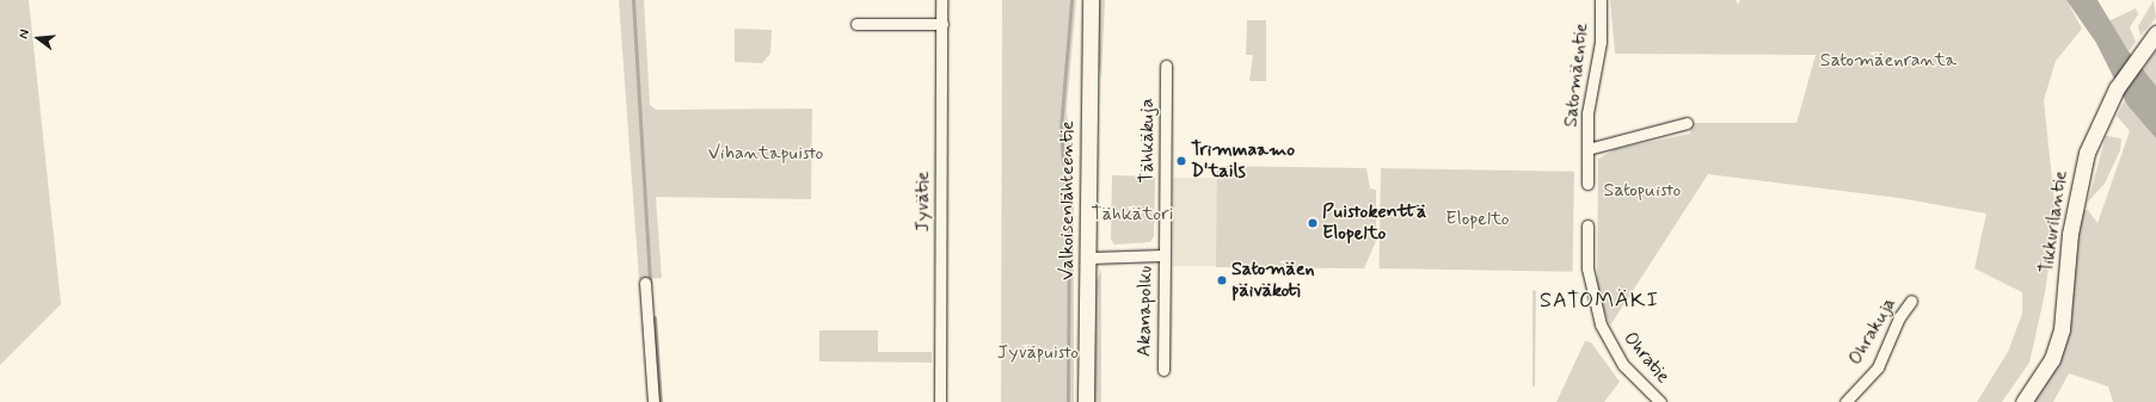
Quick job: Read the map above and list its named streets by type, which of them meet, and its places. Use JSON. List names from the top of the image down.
{
  "streets": {
    "street": [
      "Satomäentie",
      "Tähkäkuja",
      "Valkoisenlähteentie",
      "Jyvätie",
      "Tikkurilantie",
      "Akanapolku",
      "Ohrakuja",
      "Ohratie"
    ]
  },
  "crossings": [
    ["Tähkäkuja", "Akanapolku"]
  ],
  "districts": ["SATOMÄKI"],
  "parks": [
    "Satomäenranta",
    "Vihantapuisto",
    "Satopuisto",
    "Tähkätori",
    "Elopelto",
    "Jyväpuisto"
  ],
  "places": ["Trimmaamo D'tails", "Puistokenttä Elopelto", "Satomäen päiväkoti"],
  "north": "left"
}
